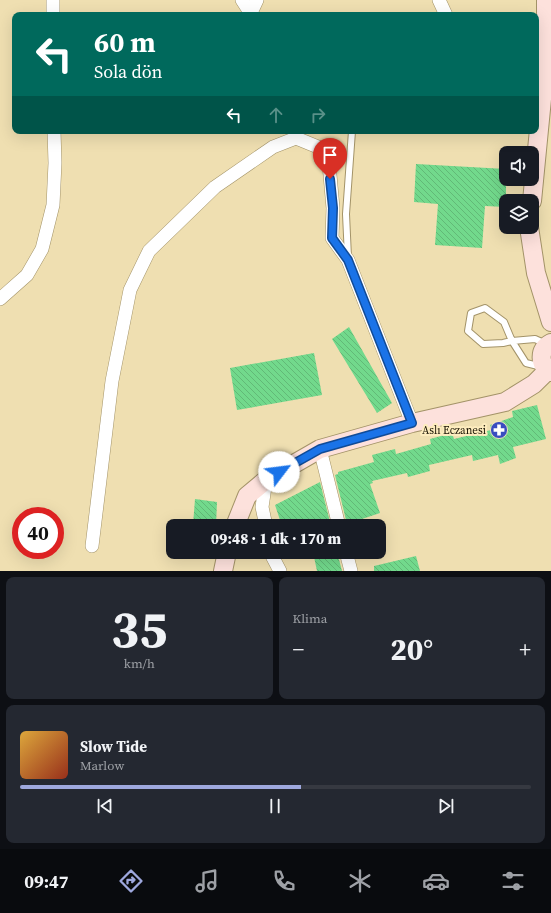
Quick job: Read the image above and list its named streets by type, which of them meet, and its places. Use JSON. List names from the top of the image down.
{
  "places": {
    "pharmacy": ["Aslı Eczanesi"]
  },
  "page": {
    "turn": ["60 m", "Sola dön"],
    "limit": "40",
    "trip": "09:48 · 1 dk · 170 m",
    "tile": [
      ["35", "km/h"],
      "Klima"
    ],
    "heat": ["−", "20°", "+"],
    "song": ["Slow Tide", "Marlow"],
    "tabs": "09:47"
  }
}
